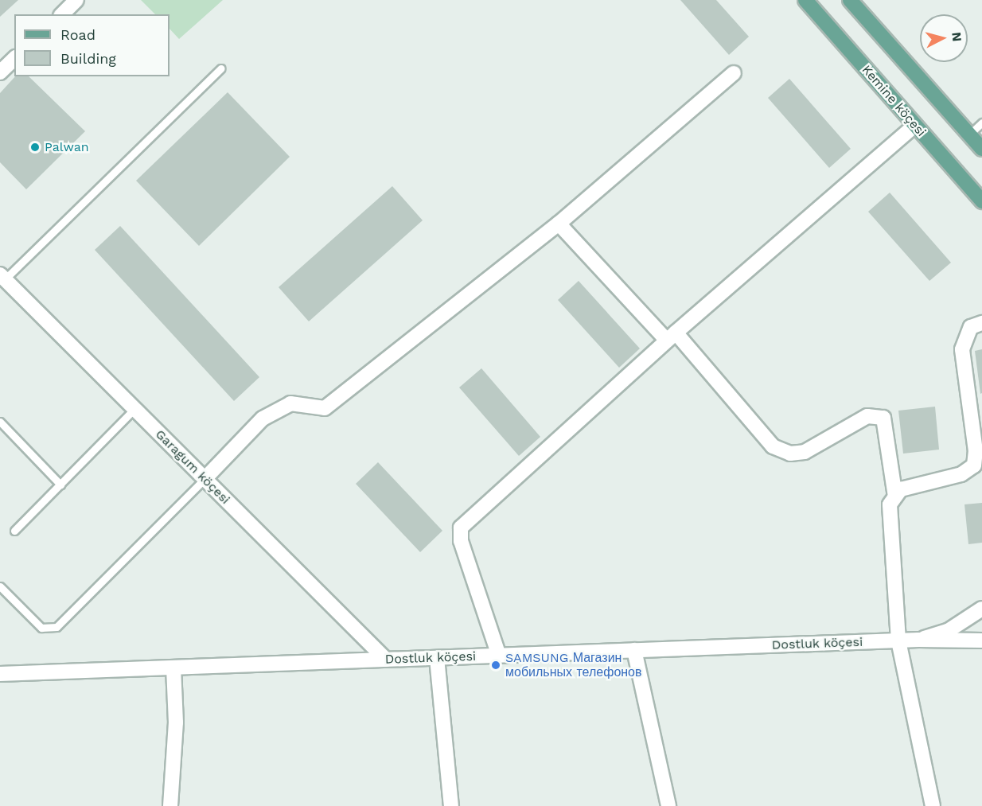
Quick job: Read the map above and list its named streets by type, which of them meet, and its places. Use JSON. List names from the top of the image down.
{
  "streets": {
    "main road": ["Kemine köçesi"],
    "street": ["Garagum köçesi", "Dostluk köçesi"]
  },
  "crossings": [
    ["Garagum köçesi", "Dostluk köçesi"]
  ],
  "places": ["Palwan", "SAMSUNG Магазин мобильных телефонов"],
  "legend": ["Road", "Building"],
  "north": "right"
}
